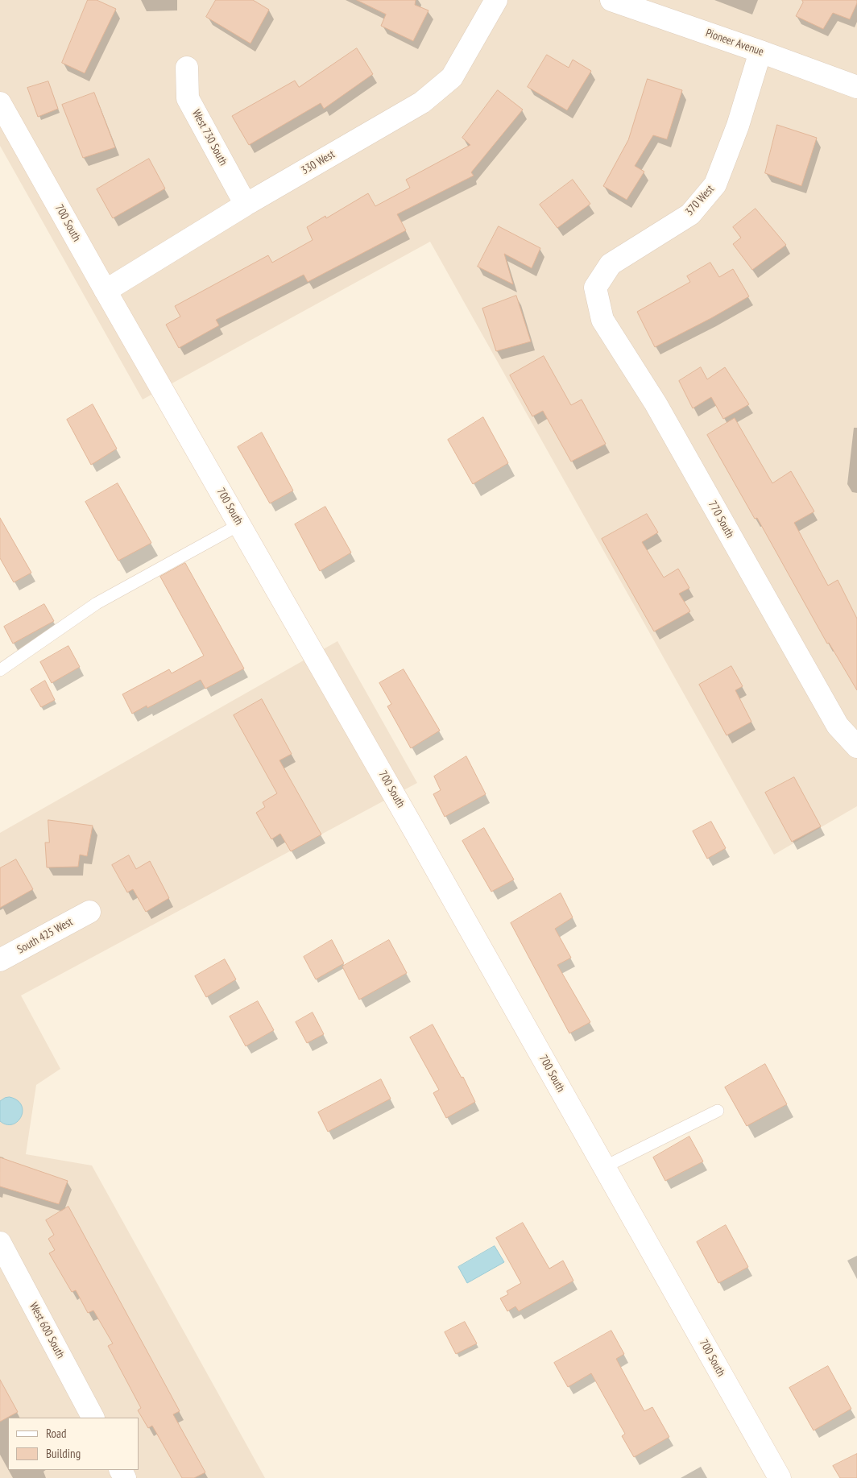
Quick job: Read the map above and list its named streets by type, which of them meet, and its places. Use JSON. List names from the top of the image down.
{
  "streets": {
    "street": [
      "Pioneer Avenue",
      "West 730 South",
      "330 West",
      "370 West",
      "700 South",
      "770 South",
      "South 425 West",
      "West 600 South"
    ]
  },
  "crossings": [
    ["Pioneer Avenue", "370 West"],
    ["West 730 South", "330 West"],
    ["330 West", "700 South"],
    ["370 West", "770 South"]
  ],
  "legend": ["Road", "Building"]
}
